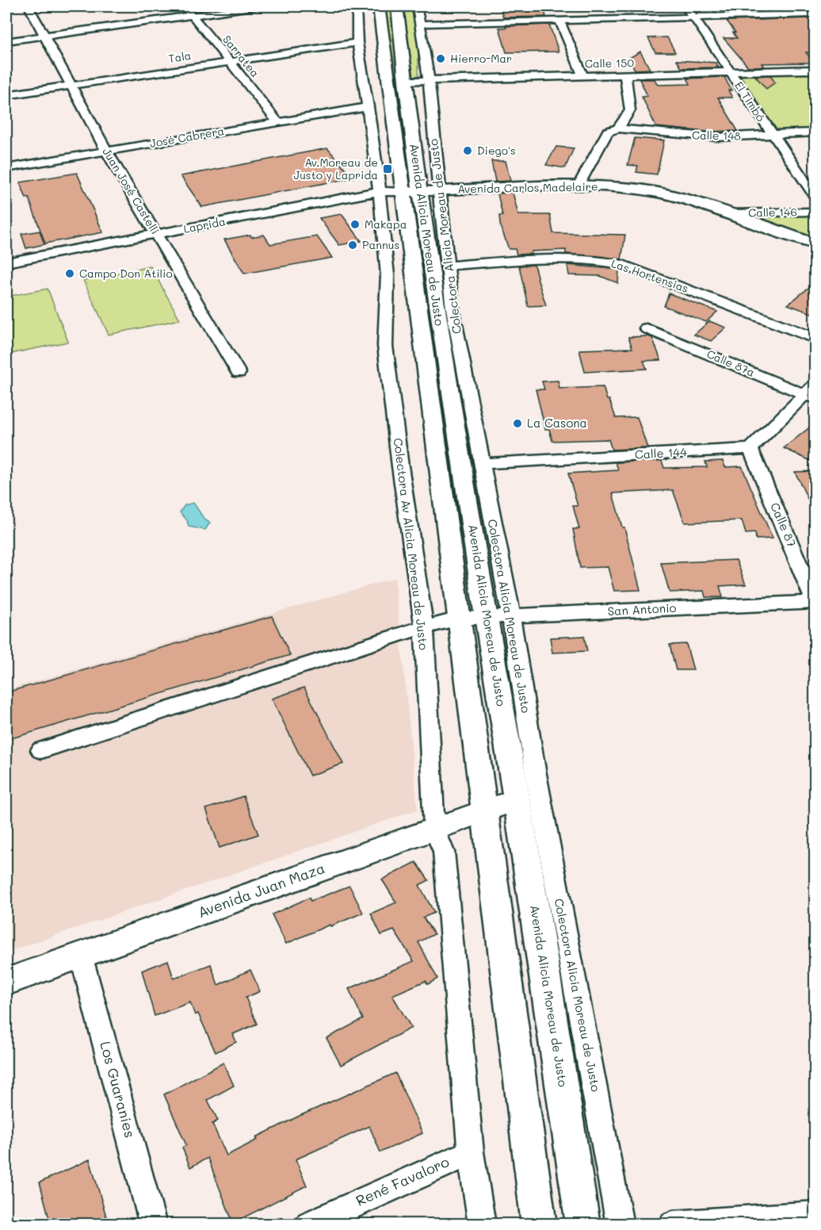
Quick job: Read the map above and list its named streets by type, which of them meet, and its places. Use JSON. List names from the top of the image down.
{
  "streets": {
    "main road": ["Avenida Carlos Madelaire", "Avenida Alicia Moreau de Justo", "Avenida Juan Maza"],
    "street": [
      "Sarratea",
      "Tala",
      "Calle 150",
      "El Timbó",
      "Calle 148",
      "José Cabrera",
      "Juan José Castelli",
      "Calle 146",
      "Laprida",
      "Colectora Alicia Moreau de Justo",
      "Las Hortensias",
      "Calle 87a",
      "Calle 144",
      "Calle 87",
      "Colectora Av Alicia Moreau de Justo",
      "San Antonio",
      "Los Guaraníes",
      "René Favaloro"
    ]
  },
  "crossings": [
    ["Sarratea", "Tala"],
    ["Sarratea", "José Cabrera"],
    ["Tala", "Juan José Castelli"],
    ["Calle 150", "El Timbó"],
    ["Calle 150", "Avenida Alicia Moreau de Justo"],
    ["Calle 150", "Colectora Alicia Moreau de Justo"],
    ["El Timbó", "Calle 148"],
    ["José Cabrera", "Juan José Castelli"],
    ["Avenida Carlos Madelaire", "Calle 146"],
    ["Avenida Carlos Madelaire", "Laprida"],
    ["Avenida Carlos Madelaire", "Avenida Alicia Moreau de Justo"],
    ["Avenida Carlos Madelaire", "Colectora Alicia Moreau de Justo"],
    ["Juan José Castelli", "Laprida"],
    ["Laprida", "Avenida Alicia Moreau de Justo"],
    ["Laprida", "Colectora Av Alicia Moreau de Justo"],
    ["Avenida Alicia Moreau de Justo", "San Antonio"],
    ["Avenida Alicia Moreau de Justo", "Avenida Juan Maza"],
    ["Colectora Alicia Moreau de Justo", "Las Hortensias"],
    ["Colectora Alicia Moreau de Justo", "Calle 144"],
    ["Colectora Alicia Moreau de Justo", "San Antonio"],
    ["Calle 144", "Calle 87"],
    ["Calle 87", "San Antonio"],
    ["Colectora Av Alicia Moreau de Justo", "San Antonio"],
    ["Colectora Av Alicia Moreau de Justo", "Avenida Juan Maza"],
    ["Avenida Juan Maza", "Los Guaraníes"]
  ],
  "places": {
    "other": [
      "Hierro-Mar",
      "Diego's",
      "Makapa",
      "Pannus",
      "Campo Don Atilio",
      "La Casona"
    ],
    "transit": ["Av.Moreau de Justo y Laprida"]
  }
}
